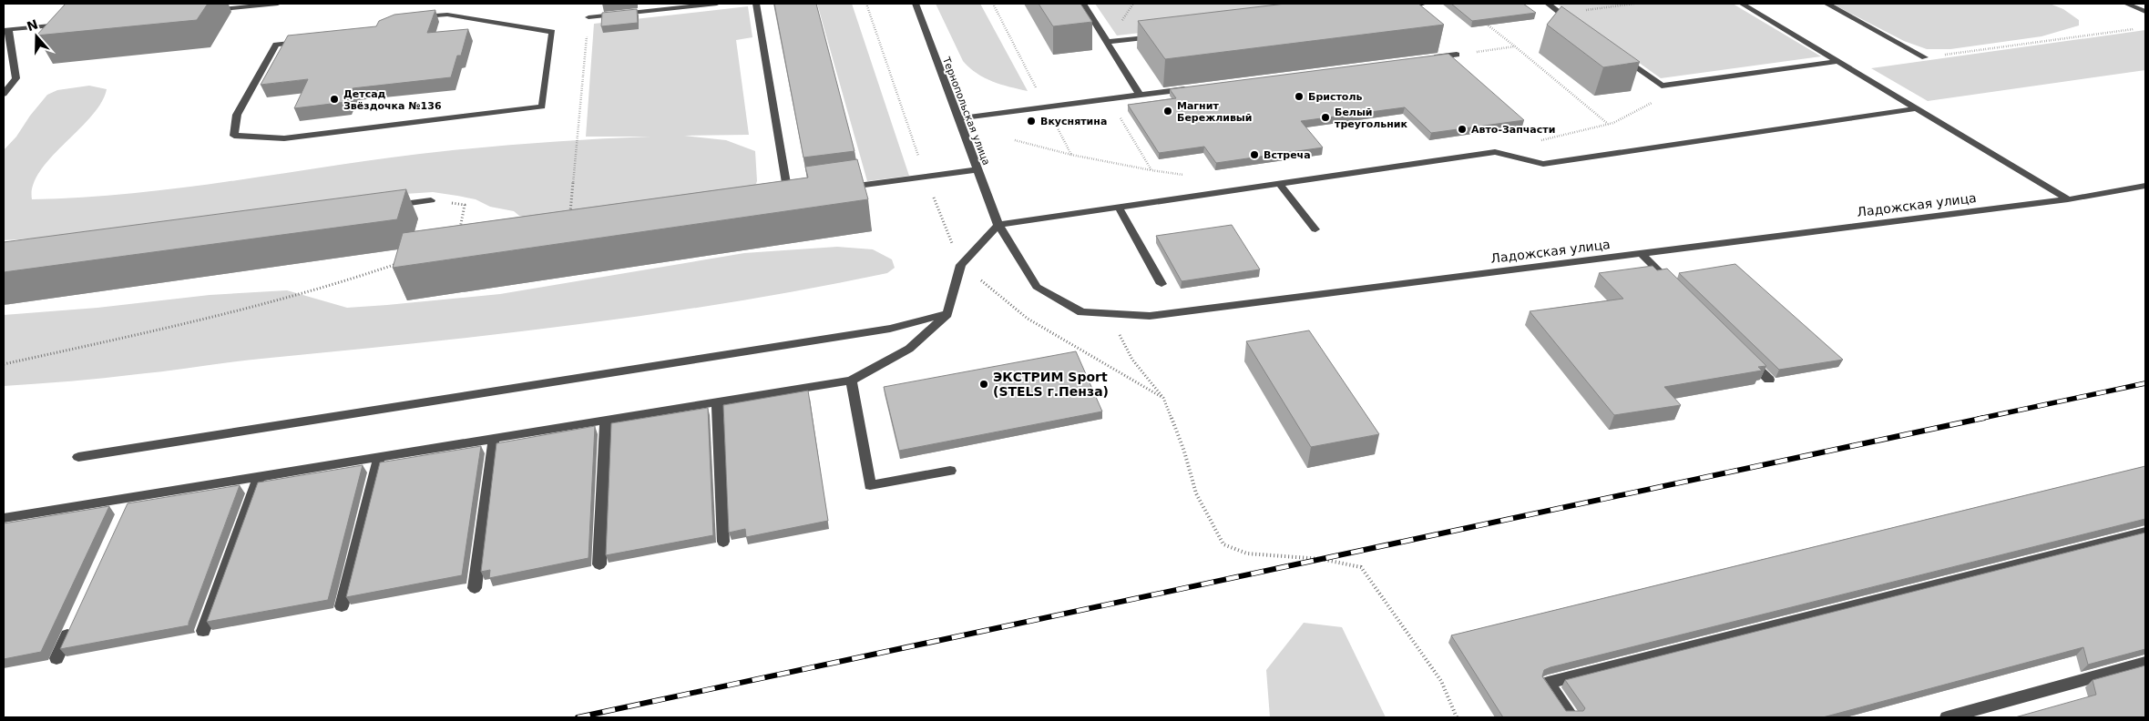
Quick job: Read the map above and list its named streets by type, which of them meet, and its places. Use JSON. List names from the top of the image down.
{
  "streets": {
    "street": ["Тернопольская улица", "Ладожская улица"]
  },
  "crossings": [
    ["Тернопольская улица", "Ладожская улица"]
  ],
  "places": [
    "Бристоль",
    "Детсад Звёздочка №136",
    "Магнит Бережливый",
    "Белый треугольник",
    "Вкуснятина",
    "Авто-Запчасти",
    "Встреча",
    "ЭКСТРИМ Sport (STELS г.Пенза)"
  ],
  "north": "top"
}
